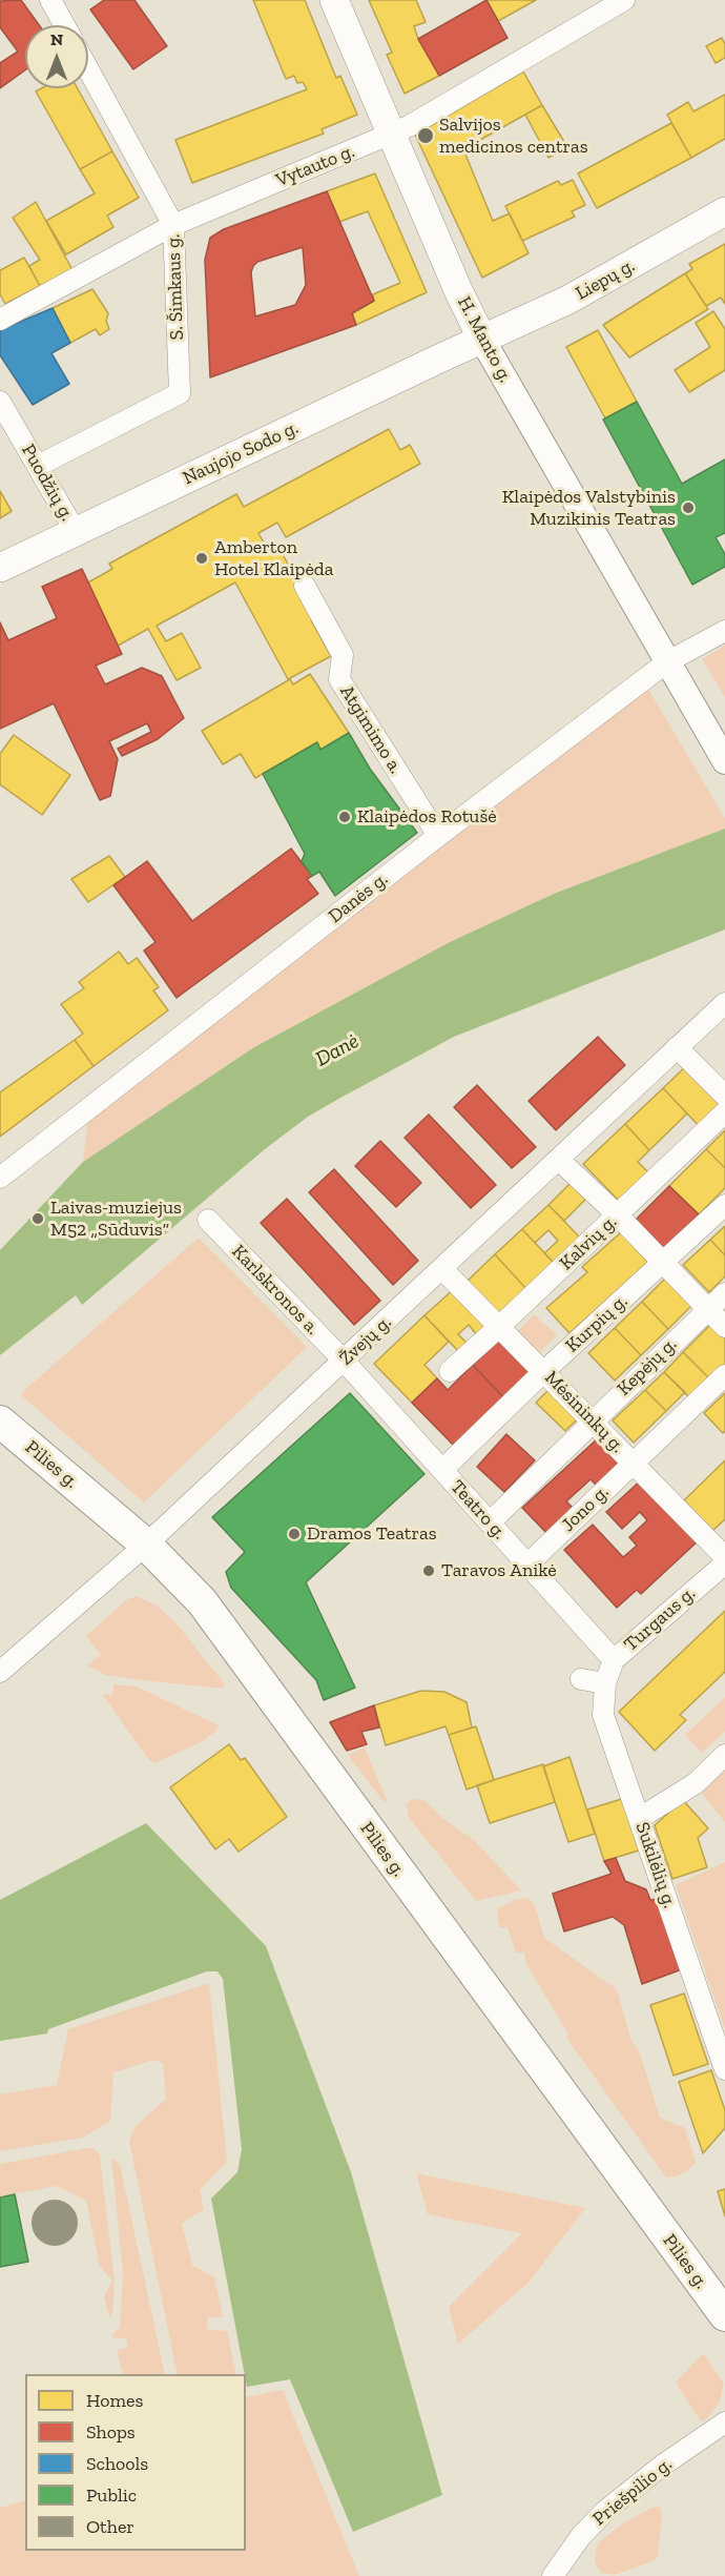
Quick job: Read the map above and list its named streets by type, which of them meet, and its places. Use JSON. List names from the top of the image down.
{
  "streets": {
    "main road": [
      "Liepų g.",
      "H. Manto g.",
      "Naujojo Sodo g.",
      "Pilies g."
    ],
    "street": [
      "Vytauto g.",
      "S. Šimkaus g.",
      "Puodžių g.",
      "Atgimimo a.",
      "Danės g.",
      "Kalvių g.",
      "Karlskronos a.",
      "Kurpių g.",
      "Žvejų g.",
      "Kepėjų g.",
      "Mėsininkų g.",
      "Jono g.",
      "Teatro g.",
      "Turgaus g.",
      "Sukilėlių g.",
      "Priešpilio g."
    ]
  },
  "crossings": [
    ["Vytauto g.", "S. Šimkaus g."],
    ["Vytauto g.", "H. Manto g."],
    ["Liepų g.", "H. Manto g."],
    ["Liepų g.", "Naujojo Sodo g."],
    ["S. Šimkaus g.", "Puodžių g."],
    ["H. Manto g.", "Naujojo Sodo g."],
    ["H. Manto g.", "Danės g."],
    ["Naujojo Sodo g.", "Puodžių g."],
    ["Atgimimo a.", "Danės g."],
    ["Kalvių g.", "Mėsininkų g."],
    ["Karlskronos a.", "Žvejų g."],
    ["Karlskronos a.", "Teatro g."],
    ["Kurpių g.", "Mėsininkų g."],
    ["Kurpių g.", "Teatro g."],
    ["Žvejų g.", "Mėsininkų g."],
    ["Žvejų g.", "Pilies g."],
    ["Žvejų g.", "Teatro g."],
    ["Kepėjų g.", "Mėsininkų g."],
    ["Kepėjų g.", "Teatro g."],
    ["Mėsininkų g.", "Jono g."],
    ["Jono g.", "Teatro g."],
    ["Teatro g.", "Turgaus g."],
    ["Turgaus g.", "Sukilėlių g."]
  ],
  "water": ["Danė"],
  "places": [
    "Salvijos medicinos centras",
    "Klaipėdos Valstybinis Muzikinis Teatras",
    "Amberton Hotel Klaipėda",
    "Klaipėdos Rotušė",
    "Laivas-muziejus M52 „Sūduvis“",
    "Dramos Teatras",
    "Taravos Anikė"
  ],
  "legend": [
    "Homes",
    "Shops",
    "Schools",
    "Public",
    "Other"
  ],
  "north": "top"
}
